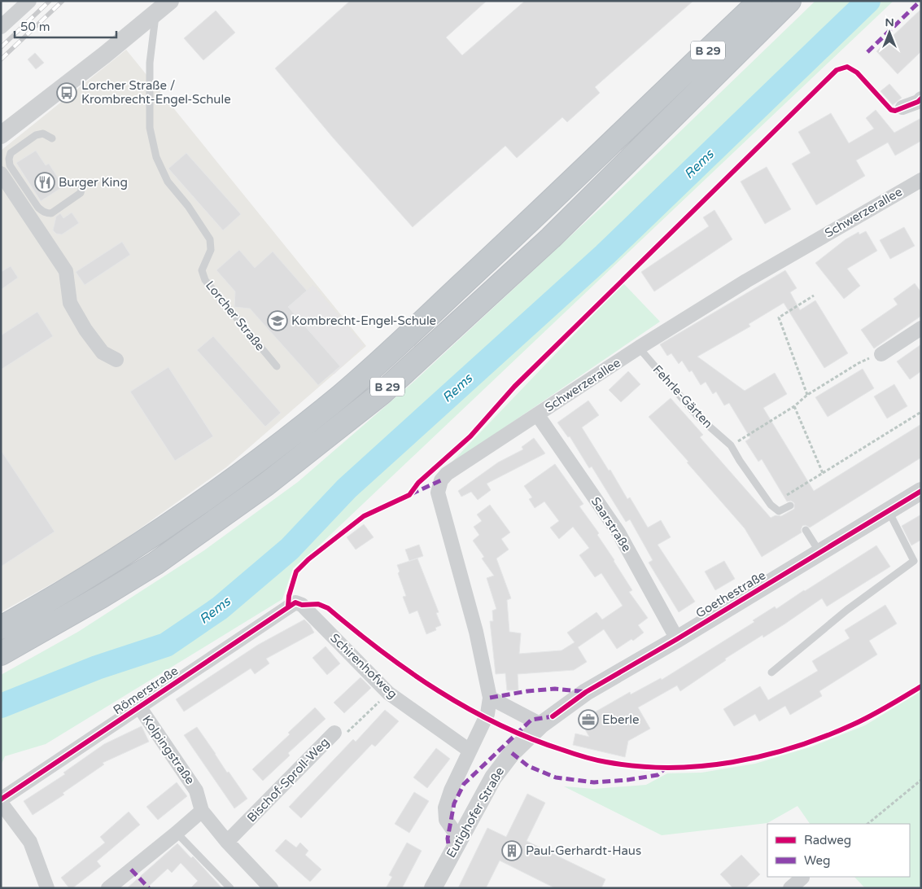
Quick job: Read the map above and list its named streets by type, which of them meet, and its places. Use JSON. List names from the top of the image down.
{
  "streets": {
    "highway": ["B 29"],
    "street": [
      "Schwerzerallee",
      "Lorcher Straße",
      "Saarstraße",
      "Goethestraße",
      "Schirenhofweg",
      "Römerstraße",
      "Kolpingstraße",
      "Bischof-Sproll-Weg",
      "Eutighofer Straße"
    ],
    "lane": ["Fehrle-Gärten"]
  },
  "crossings": [
    ["Schwerzerallee", "Fehrle-Gärten"],
    ["Schwerzerallee", "Saarstraße"],
    ["Schwerzerallee", "Schirenhofweg"],
    ["Schwerzerallee", "Eutighofer Straße"],
    ["Saarstraße", "Goethestraße"],
    ["Goethestraße", "Eutighofer Straße"],
    ["Schirenhofweg", "Römerstraße"],
    ["Schirenhofweg", "Bischof-Sproll-Weg"],
    ["Römerstraße", "Kolpingstraße"],
    ["Kolpingstraße", "Bischof-Sproll-Weg"]
  ],
  "water": ["Rems"],
  "places": {
    "bus stop": ["Lorcher Straße / Krombrecht-Engel-Schule"],
    "restaurant": ["Burger King"],
    "school or university": ["Kombrecht-Engel-Schule"],
    "office": ["Eberle"],
    "building": ["Paul-Gerhardt-Haus"]
  },
  "legend": ["Radweg", "Weg"],
  "scale_bar": "50 m",
  "north": "top"
}
